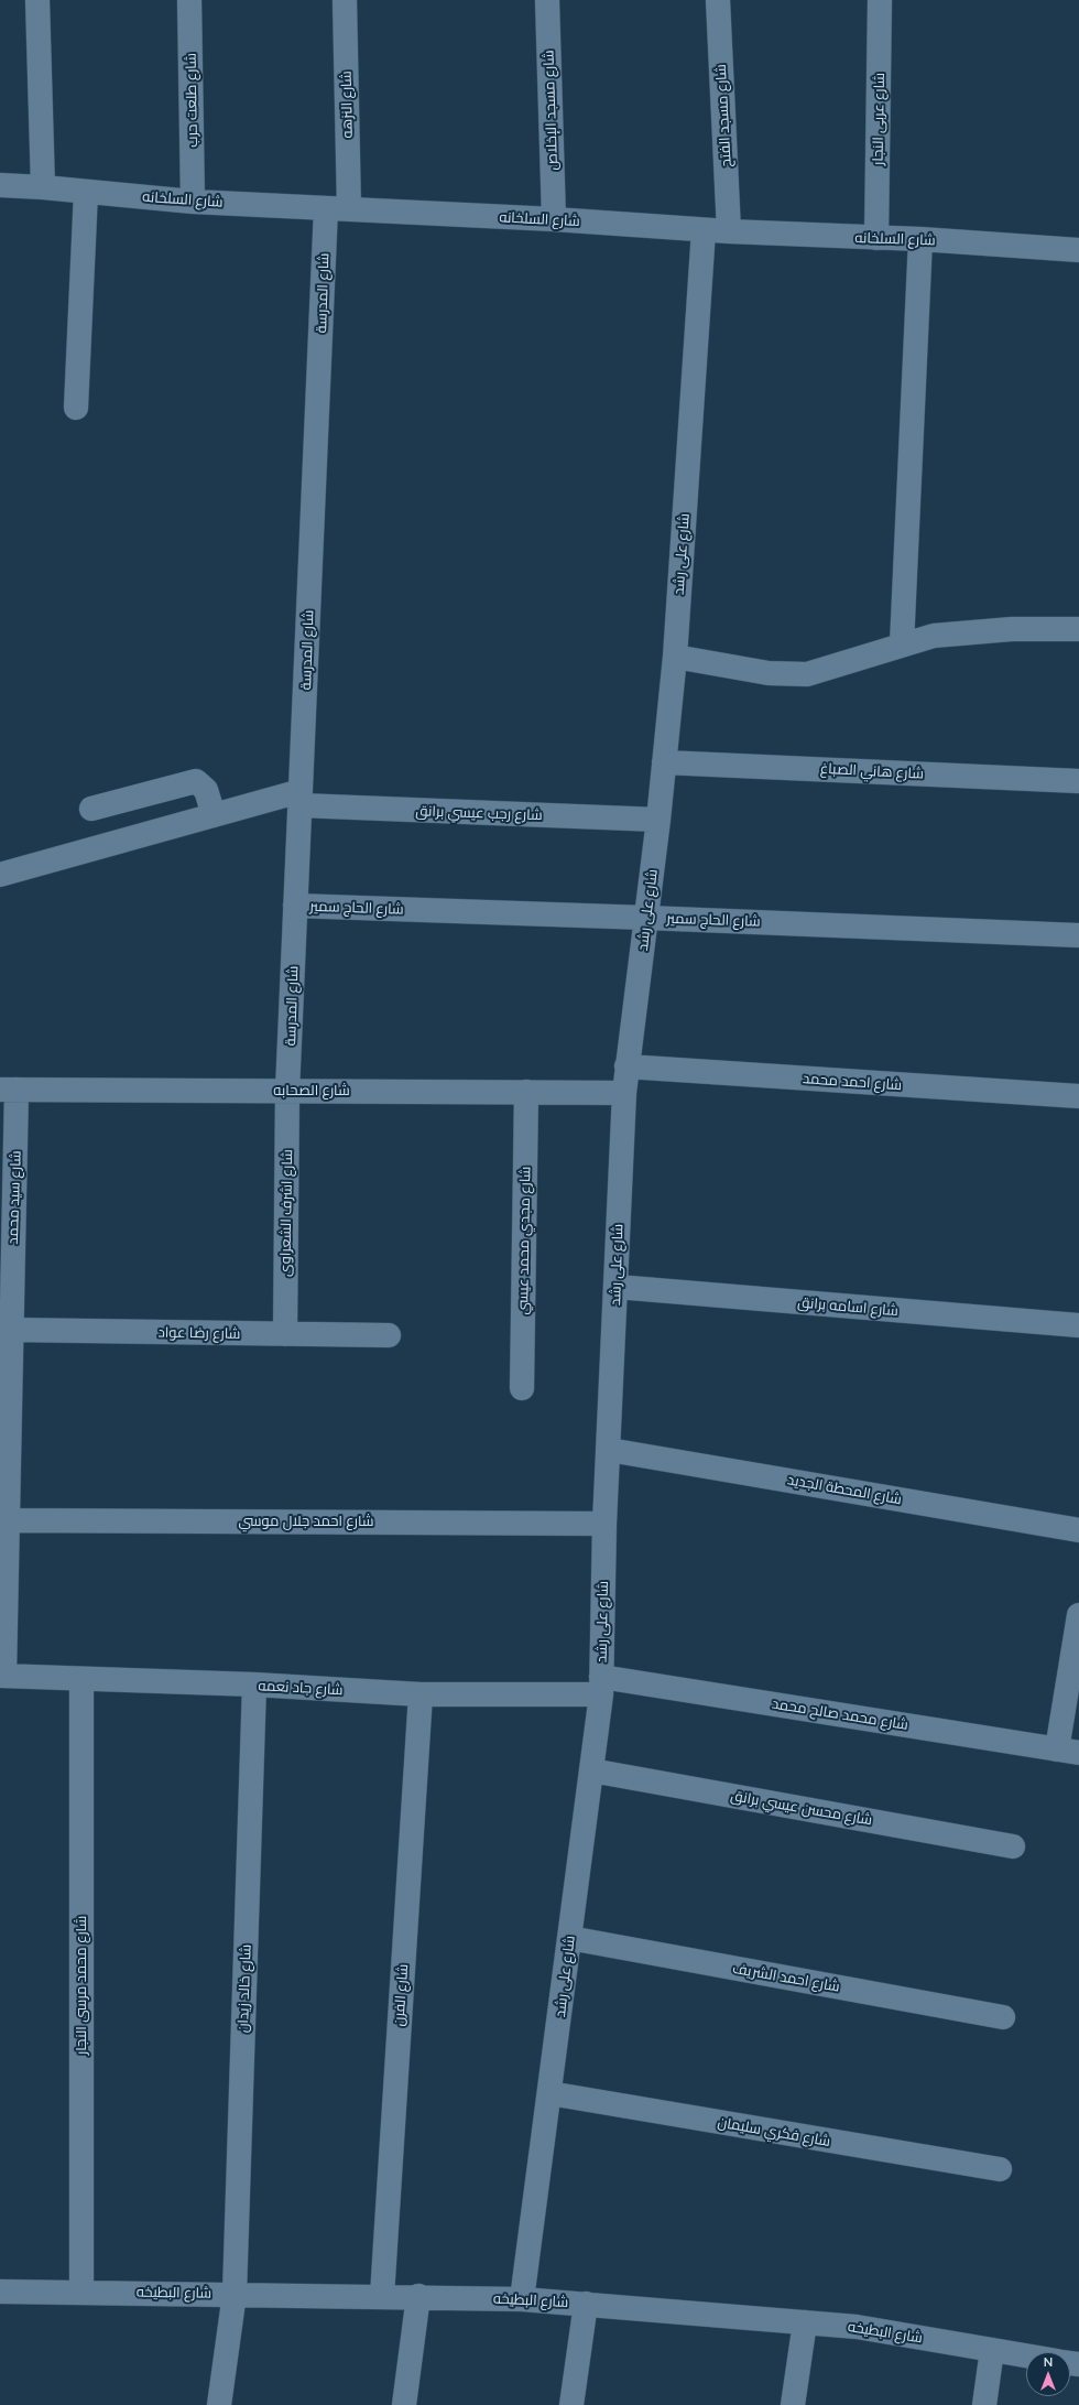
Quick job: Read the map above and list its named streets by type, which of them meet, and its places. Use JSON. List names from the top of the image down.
{
  "streets": {
    "street": [
      "شارع طلعت حرب",
      "شارع النزهه",
      "شارع مسجد الإخلاص",
      "شارع مسجد الفتح",
      "شارع عربى النجار",
      "شارع السلخانه",
      "شارع المدرسة",
      "شارع على رشد",
      "شارع هاني الصباغ",
      "شارع رجب عيسي برانق",
      "شارع الحاج سمير",
      "شارع احمد محمد",
      "شارع الصحابه",
      "شارع سيد محمد",
      "شارع اشرف الشعراوى",
      "شارع مجدي محمد عيسي",
      "شارع اسامه برانق",
      "شارع رضا عواد",
      "شارع المحطة الجديد",
      "شارع احمد جلال موسي",
      "شارع جاد نعمه",
      "شارع محمد صالح محمد",
      "شارع محسن عيسي برانق",
      "شارع احمد الشريف",
      "شارع محمد مرسى النجار",
      "شارع خالد زيدان",
      "شارع الفرن",
      "شارع فكري سليمان",
      "شارع البطيخه"
    ]
  },
  "crossings": [
    ["شارع طلعت حرب", "شارع السلخانه"],
    ["شارع النزهه", "شارع السلخانه"],
    ["شارع النزهه", "شارع المدرسة"],
    ["شارع مسجد الإخلاص", "شارع السلخانه"],
    ["شارع مسجد الفتح", "شارع السلخانه"],
    ["شارع عربى النجار", "شارع السلخانه"],
    ["شارع السلخانه", "شارع المدرسة"],
    ["شارع السلخانه", "شارع على رشد"],
    ["شارع المدرسة", "شارع رجب عيسي برانق"],
    ["شارع المدرسة", "شارع الحاج سمير"],
    ["شارع المدرسة", "شارع الصحابه"],
    ["شارع المدرسة", "شارع اشرف الشعراوى"],
    ["شارع على رشد", "شارع هاني الصباغ"],
    ["شارع على رشد", "شارع رجب عيسي برانق"],
    ["شارع على رشد", "شارع الحاج سمير"],
    ["شارع على رشد", "شارع احمد محمد"],
    ["شارع على رشد", "شارع الصحابه"],
    ["شارع على رشد", "شارع اسامه برانق"],
    ["شارع على رشد", "شارع المحطة الجديد"],
    ["شارع على رشد", "شارع احمد جلال موسي"],
    ["شارع على رشد", "شارع جاد نعمه"],
    ["شارع على رشد", "شارع محمد صالح محمد"],
    ["شارع على رشد", "شارع محسن عيسي برانق"],
    ["شارع على رشد", "شارع احمد الشريف"],
    ["شارع على رشد", "شارع فكري سليمان"],
    ["شارع على رشد", "شارع البطيخه"],
    ["شارع الصحابه", "شارع سيد محمد"],
    ["شارع الصحابه", "شارع اشرف الشعراوى"],
    ["شارع الصحابه", "شارع مجدي محمد عيسي"],
    ["شارع سيد محمد", "شارع رضا عواد"],
    ["شارع سيد محمد", "شارع احمد جلال موسي"],
    ["شارع سيد محمد", "شارع جاد نعمه"],
    ["شارع اشرف الشعراوى", "شارع رضا عواد"],
    ["شارع جاد نعمه", "شارع محمد صالح محمد"],
    ["شارع جاد نعمه", "شارع محمد مرسى النجار"],
    ["شارع جاد نعمه", "شارع خالد زيدان"],
    ["شارع جاد نعمه", "شارع الفرن"],
    ["شارع محمد مرسى النجار", "شارع البطيخه"],
    ["شارع خالد زيدان", "شارع البطيخه"],
    ["شارع الفرن", "شارع البطيخه"]
  ],
  "north": "top"
}
